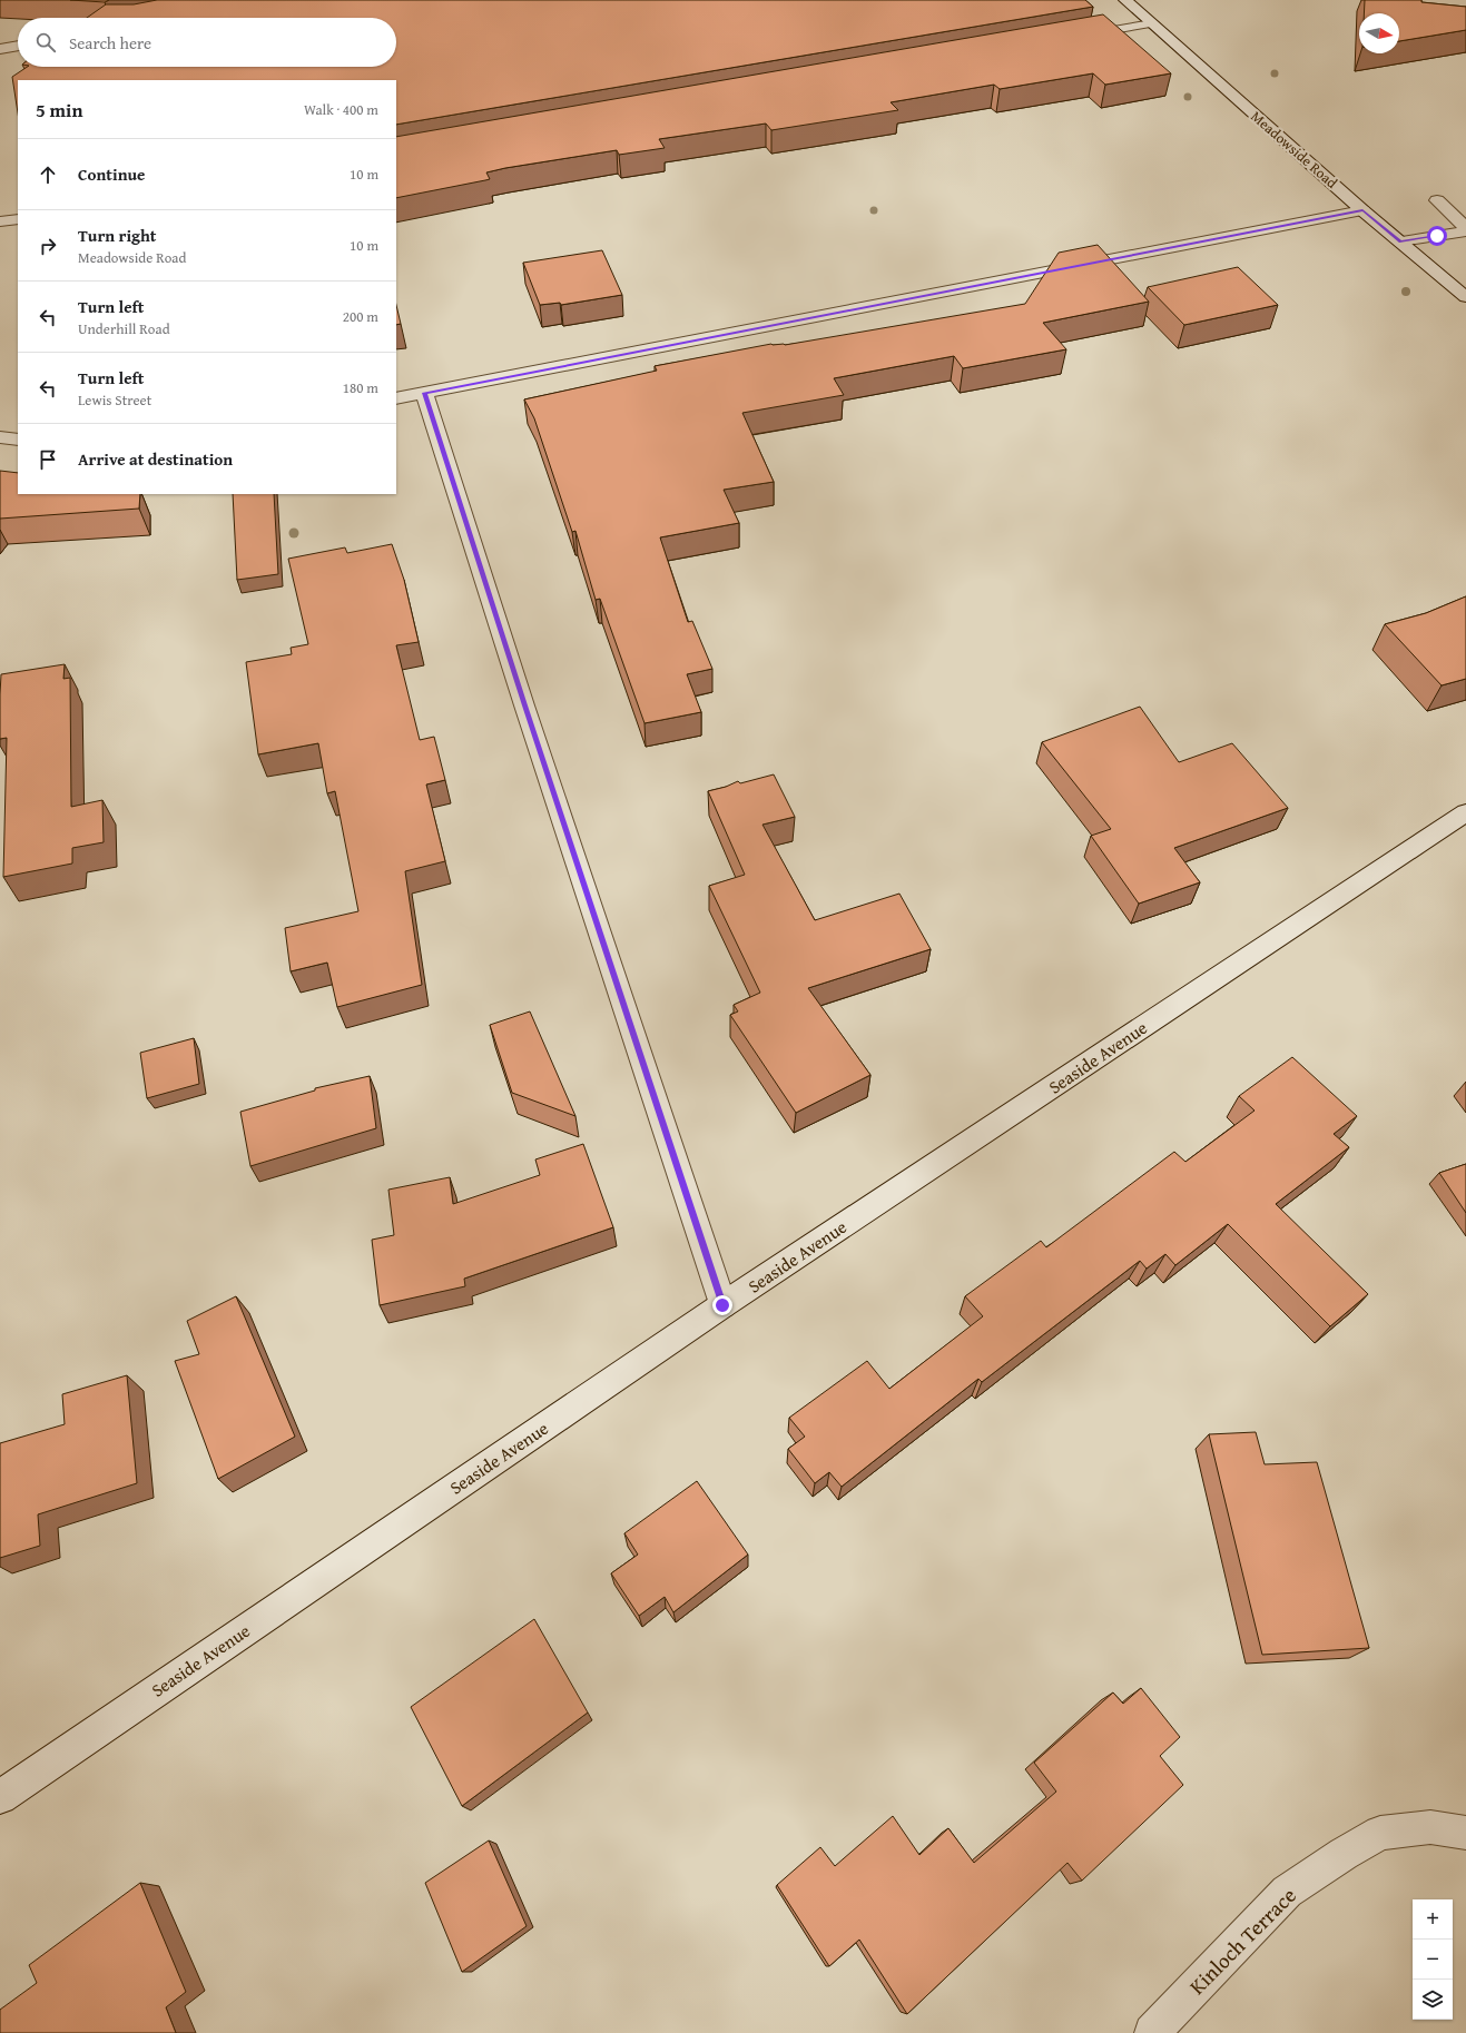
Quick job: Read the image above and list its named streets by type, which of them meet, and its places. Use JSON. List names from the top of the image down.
{
  "streets": {
    "street": ["Meadowside Road", "Seaside Avenue", "Kinloch Terrace"]
  },
  "north": "right",
  "page": {
    "search": "Search here",
    "heading": ["5 min", "Walk · 400 m"],
    "list": [
      ["Continue", "10 m"],
      ["Turn right", "Meadowside Road", "10 m"],
      ["Turn left", "Underhill Road", "200 m"],
      ["Turn left", "Lewis Street", "180 m"],
      "Arrive at destination"
    ],
    "map_buttons": ["+", "−"]
  }
}
